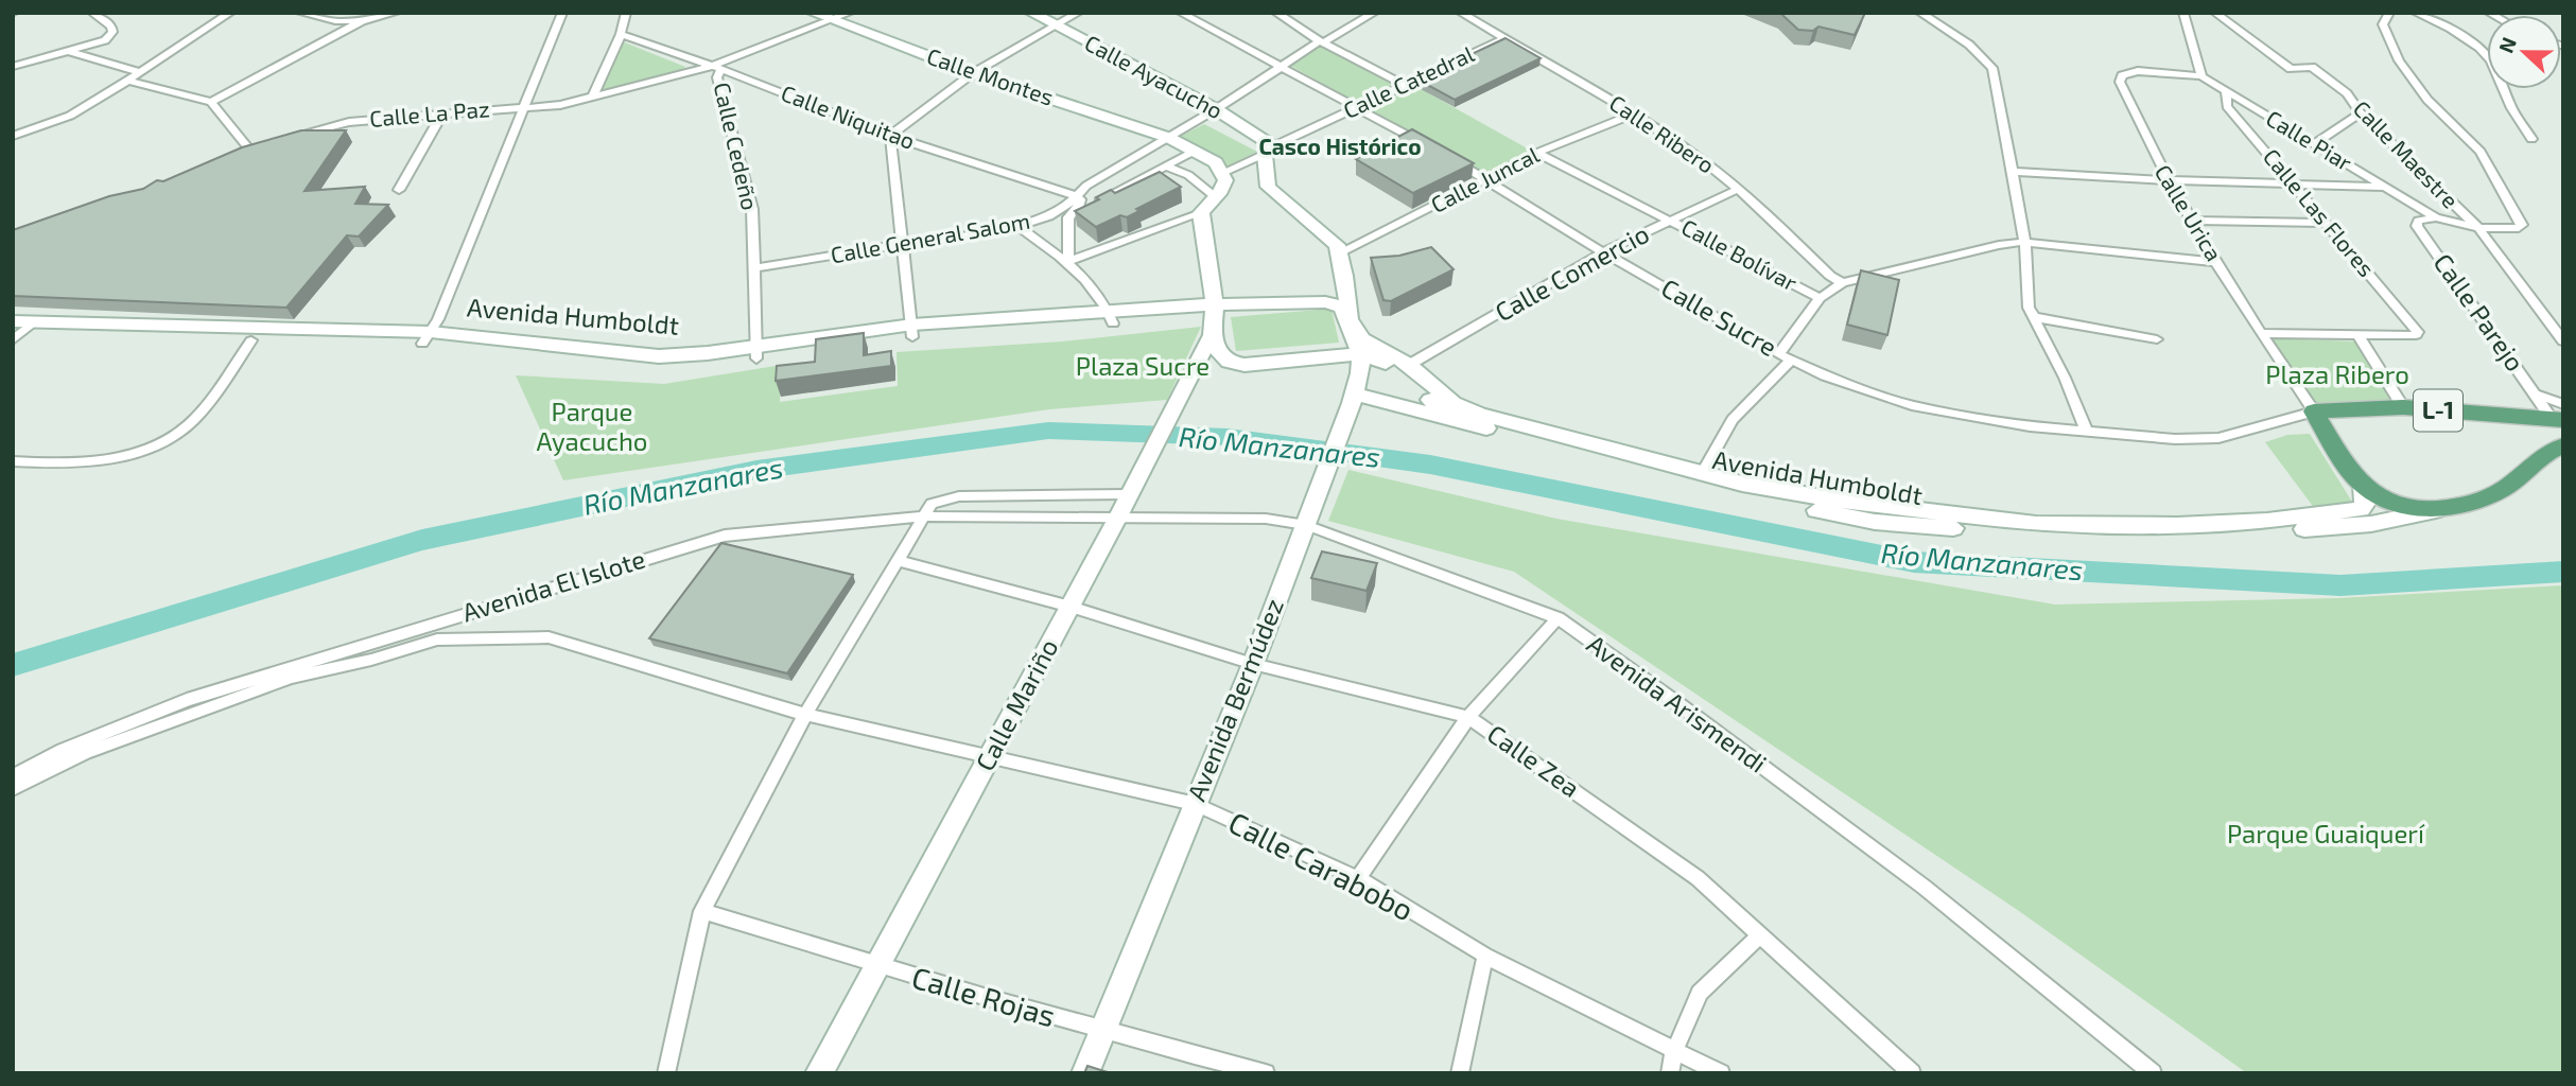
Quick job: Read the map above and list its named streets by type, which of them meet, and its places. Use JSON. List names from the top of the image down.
{
  "streets": {
    "main road": ["Avenida Humboldt", "L-1", "Avenida Bermúdez"],
    "street": [
      "Calle Montes",
      "Calle Ayacucho",
      "Calle Catedral",
      "Calle La Paz",
      "Calle Niquitao",
      "Calle Ribero",
      "Calle Piar",
      "Calle Cedeño",
      "Calle Maestre",
      "Calle Juncal",
      "Calle Urica",
      "Calle Las Flores",
      "Calle General Salom",
      "Calle Bolívar",
      "Calle Comercio",
      "Calle Parejo",
      "Calle Sucre",
      "Avenida El Islote",
      "Avenida Arismendi",
      "Calle Mariño",
      "Calle Zea",
      "Calle Carabobo",
      "Calle Rojas"
    ]
  },
  "crossings": [
    ["Calle Montes", "Calle Catedral"],
    ["Calle Montes", "Calle La Paz"],
    ["Calle Montes", "Calle General Salom"],
    ["Calle Ayacucho", "Calle Catedral"],
    ["Calle Ayacucho", "Calle General Salom"],
    ["Calle Catedral", "Calle Ribero"],
    ["Calle La Paz", "Calle Niquitao"],
    ["Calle La Paz", "Calle Cedeño"],
    ["Calle Niquitao", "Calle Cedeño"],
    ["Calle Niquitao", "Calle General Salom"],
    ["Calle Ribero", "Calle Juncal"],
    ["Calle Ribero", "Calle Comercio"],
    ["Calle Piar", "Calle Maestre"],
    ["Calle Piar", "Calle Urica"],
    ["Calle Piar", "Calle Las Flores"],
    ["Calle Piar", "Calle Parejo"],
    ["Calle Cedeño", "Calle General Salom"],
    ["Calle Cedeño", "Avenida Humboldt"],
    ["Calle Juncal", "Calle Bolívar"],
    ["Calle Juncal", "Calle Sucre"],
    ["Calle Urica", "Calle Sucre"],
    ["Calle Urica", "L-1"],
    ["Calle Bolívar", "Calle Comercio"],
    ["Calle Comercio", "Avenida Humboldt"],
    ["Calle Comercio", "Calle Sucre"],
    ["Calle Parejo", "L-1"],
    ["Avenida Humboldt", "Avenida Bermúdez"],
    ["Avenida Humboldt", "Calle Mariño"],
    ["Calle Sucre", "L-1"],
    ["Avenida El Islote", "Avenida Arismendi"],
    ["Avenida El Islote", "Calle Mariño"],
    ["Avenida El Islote", "Calle Carabobo"],
    ["Avenida Bermúdez", "Avenida Arismendi"],
    ["Avenida Bermúdez", "Calle Zea"],
    ["Avenida Bermúdez", "Calle Carabobo"],
    ["Avenida Bermúdez", "Calle Rojas"],
    ["Avenida Arismendi", "Calle Mariño"],
    ["Calle Mariño", "Calle Zea"],
    ["Calle Mariño", "Calle Carabobo"],
    ["Calle Mariño", "Calle Rojas"]
  ],
  "districts": ["Casco Histórico"],
  "water": ["Río Manzanares"],
  "parks": [
    "Plaza Sucre",
    "Plaza Ribero",
    "Parque Ayacucho",
    "Parque Guaiquerí"
  ],
  "north": "left"
}
